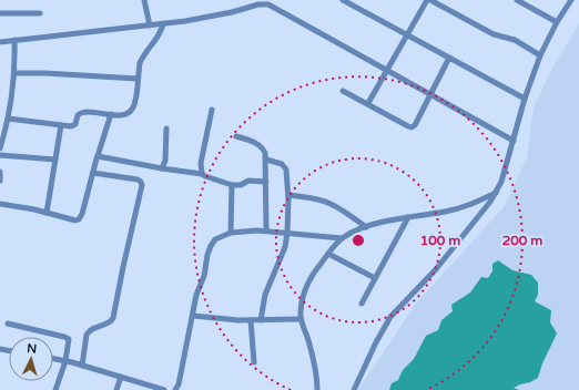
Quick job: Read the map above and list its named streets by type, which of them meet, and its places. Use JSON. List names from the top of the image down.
{
  "north": "top",
  "rings": ["100 m", "200 m"]
}
